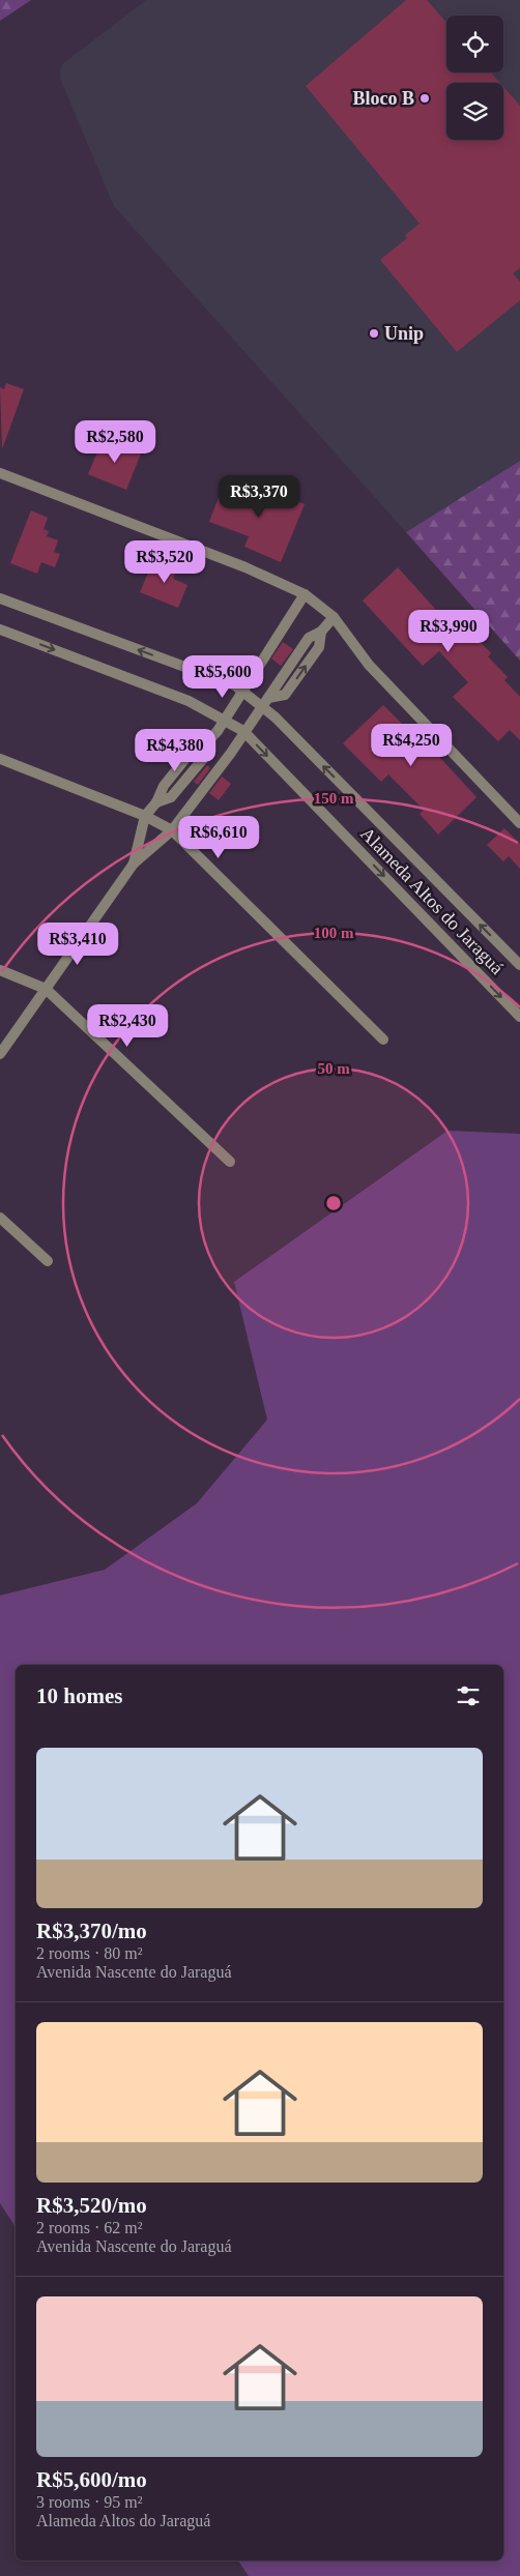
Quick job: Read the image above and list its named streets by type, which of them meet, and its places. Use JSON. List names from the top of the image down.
{
  "streets": {
    "street": ["Alameda Altos do Jaraguá"]
  },
  "places": ["Bloco B", "Unip"],
  "page": {
    "price": [
      "R$2,580",
      "R$3,370",
      "R$3,520",
      "R$3,990",
      "R$5,600",
      "R$4,250",
      "R$4,380",
      "R$6,610",
      "R$3,410",
      "R$2,430"
    ],
    "heading": "10 homes",
    "list": [
      {
        "name": "R$3,370/mo",
        "note": "2 rooms · 80 m² · Avenida Nascente do Jaraguá"
      },
      {
        "name": "R$3,520/mo",
        "note": "2 rooms · 62 m² · Avenida Nascente do Jaraguá"
      },
      {
        "name": "R$5,600/mo",
        "note": "3 rooms · 95 m² · Alameda Altos do Jaraguá"
      }
    ]
  },
  "rings": ["150 m", "100 m", "50 m"]
}
